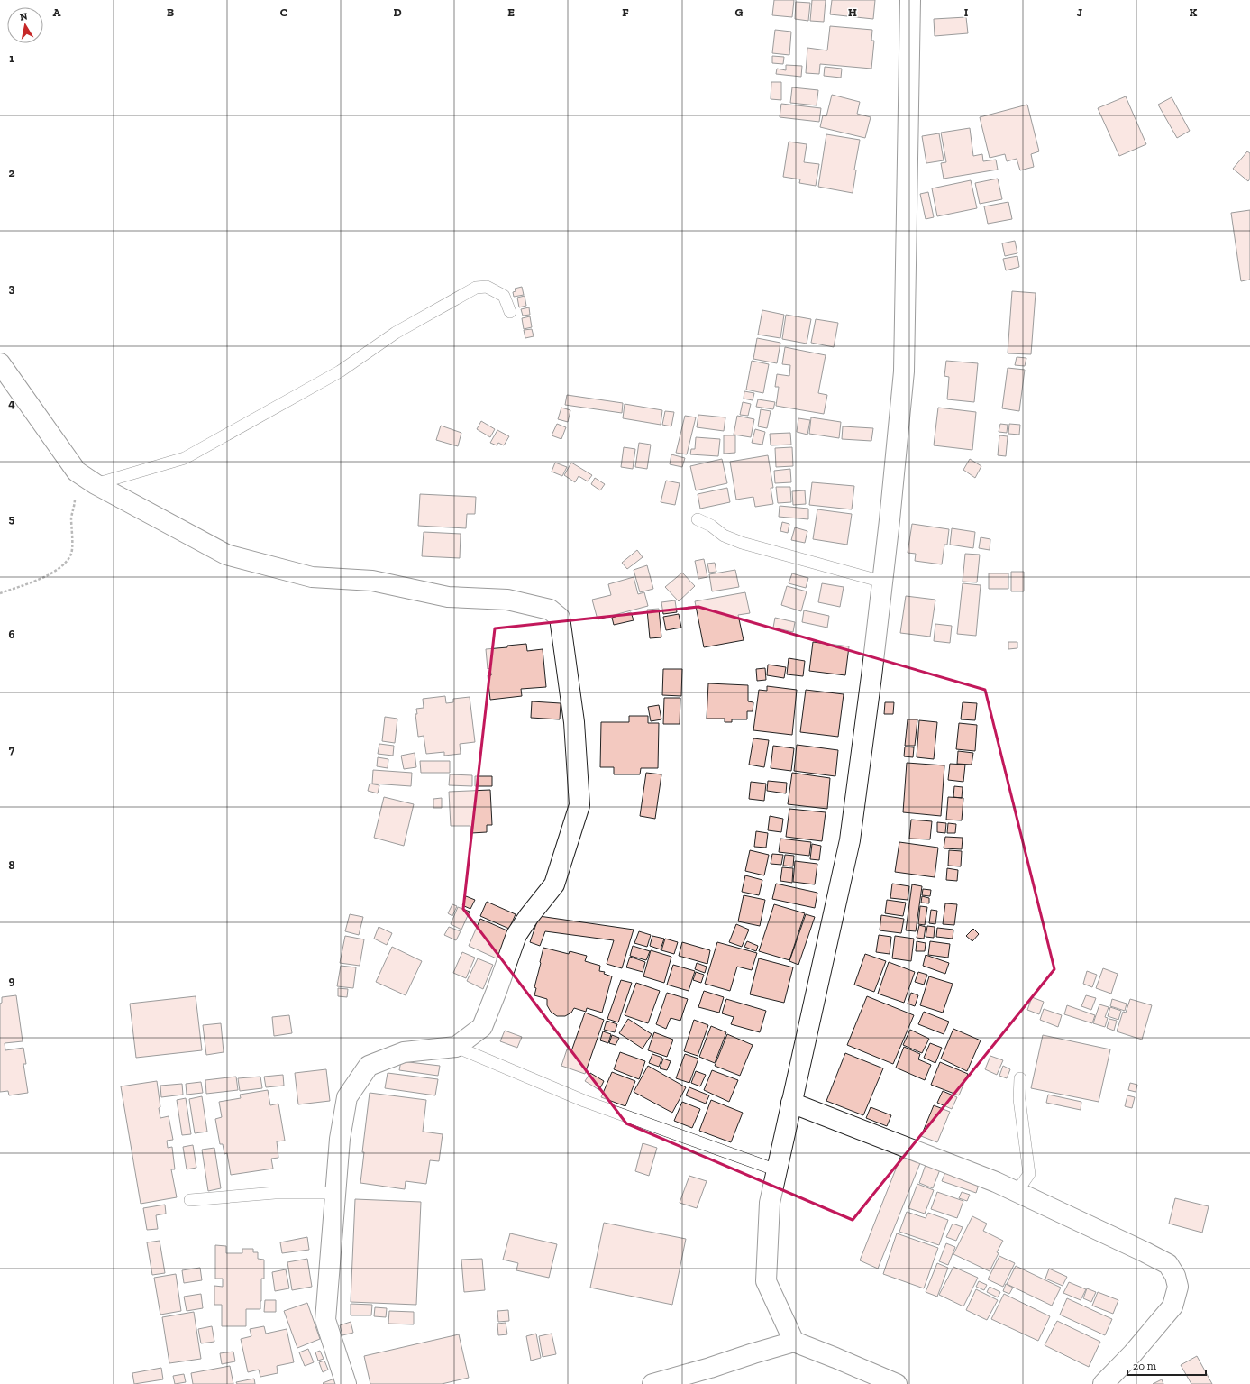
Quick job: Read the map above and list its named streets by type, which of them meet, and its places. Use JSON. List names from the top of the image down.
{
  "scale_bar": "20 m",
  "north": "top",
  "grid": {
    "columns": [
      "A",
      "B",
      "C",
      "D",
      "E",
      "F",
      "G",
      "H",
      "I",
      "J",
      "K"
    ],
    "rows": [
      "1",
      "2",
      "3",
      "4",
      "5",
      "6",
      "7",
      "8",
      "9"
    ]
  }
}
